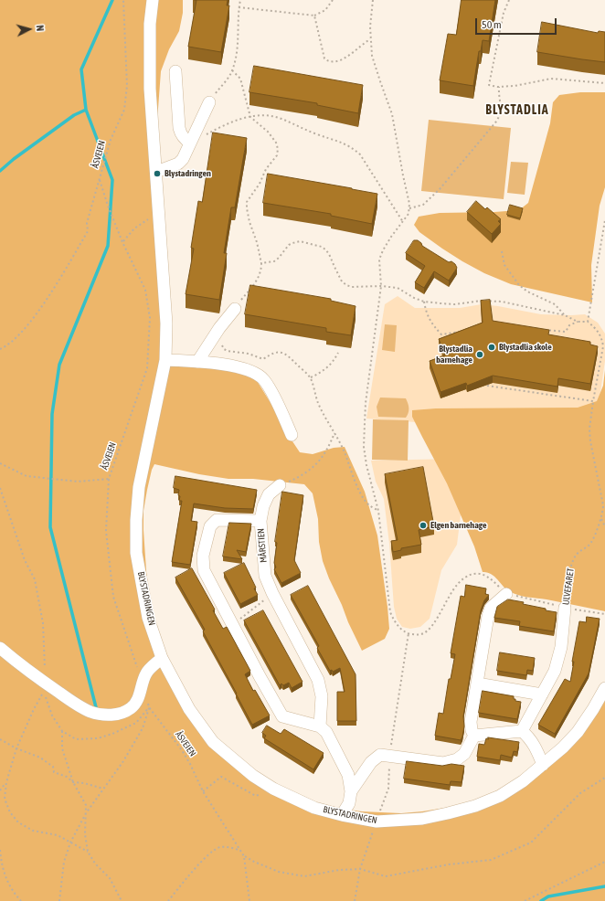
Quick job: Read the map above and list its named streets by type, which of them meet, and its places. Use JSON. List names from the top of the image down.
{
  "streets": {
    "street": ["MÅRSTIEN", "ULVEFARET", "BLYSTADRINGEN"],
    "path": ["ÅSVEIEN"]
  },
  "districts": ["BLYSTADLIA"],
  "places": [
    "Blystadringen",
    "Blystadlia skole",
    "Blystadlia barnehage",
    "Elgen barnehage"
  ],
  "scale_bar": "50 m",
  "north": "right"
}
